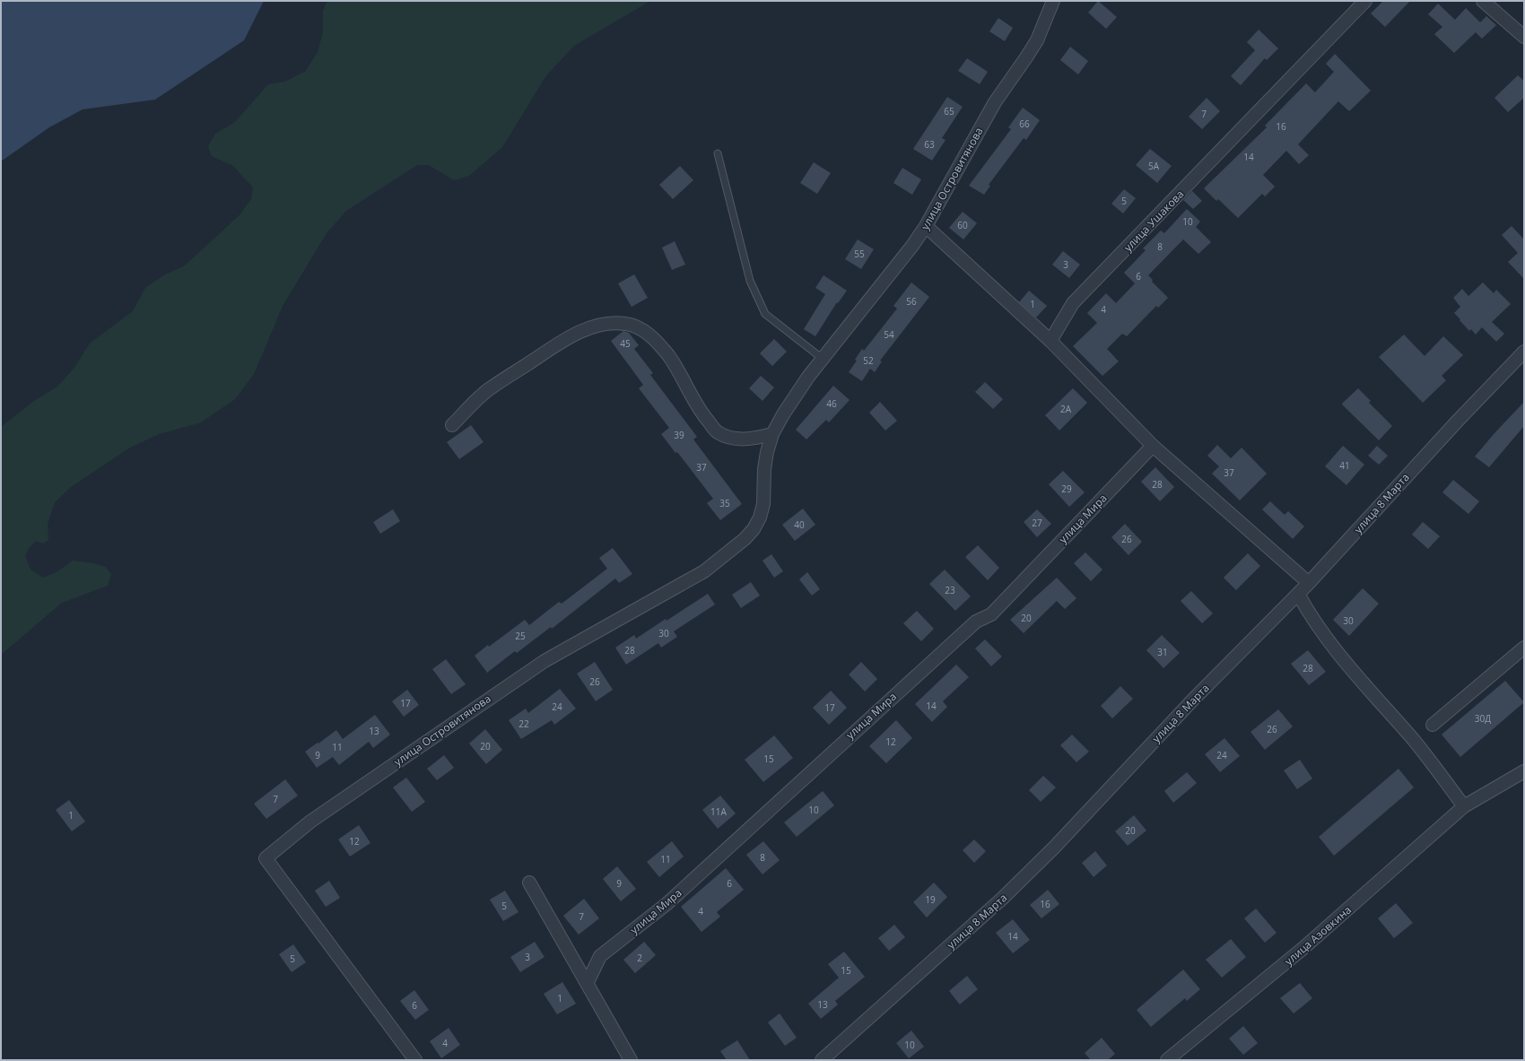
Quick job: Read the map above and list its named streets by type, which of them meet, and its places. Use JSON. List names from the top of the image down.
{
  "streets": {
    "street": [
      "улица Островитянова",
      "улица Ушакова",
      "улица 8 Марта",
      "улица Мира",
      "улица Азовкина"
    ]
  },
  "house_numbers": [
    "65",
    "7",
    "66",
    "16",
    "63",
    "14",
    "5А",
    "5",
    "10",
    "60",
    "8",
    "55",
    "3",
    "6",
    "56",
    "1",
    "4",
    "54",
    "45",
    "52",
    "46",
    "2А",
    "39",
    "41",
    "37",
    "37",
    "28",
    "29",
    "35",
    "27",
    "40",
    "26",
    "23",
    "20",
    "30",
    "30",
    "25",
    "28",
    "31",
    "28",
    "26",
    "17",
    "14",
    "24",
    "17",
    "30Д",
    "22",
    "26",
    "13",
    "12",
    "20",
    "11",
    "9",
    "24",
    "15",
    "7",
    "10",
    "11А",
    "1",
    "20",
    "12",
    "8",
    "11",
    "9",
    "6",
    "19",
    "16",
    "5",
    "4",
    "7",
    "14",
    "3",
    "2",
    "5",
    "15",
    "1",
    "13",
    "6",
    "4",
    "10"
  ]
}
